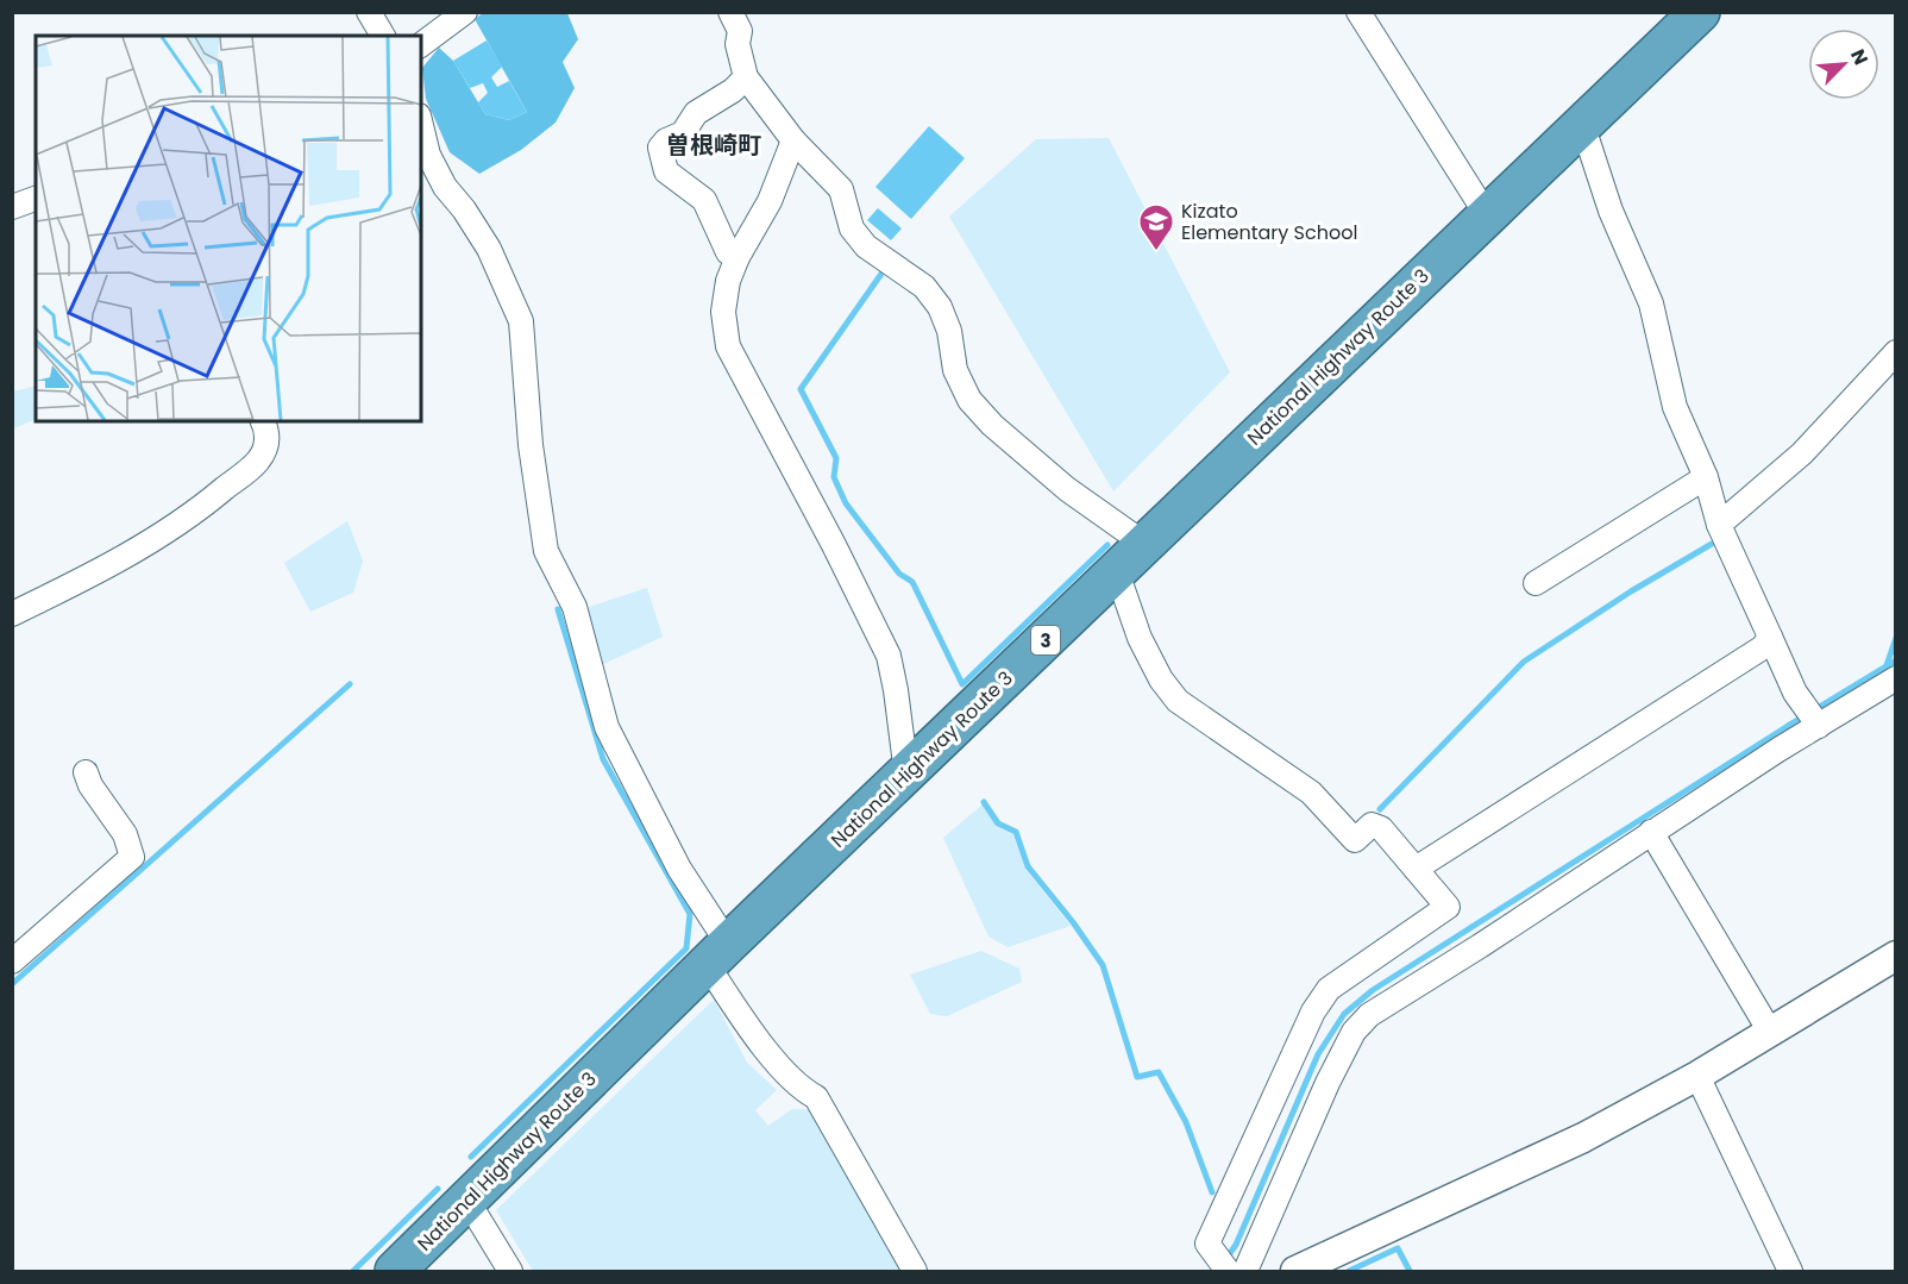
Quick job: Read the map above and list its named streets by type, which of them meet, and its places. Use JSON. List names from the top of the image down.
{
  "streets": {
    "highway": ["National Highway Route 3", "3"]
  },
  "districts": ["曽根崎町"],
  "places": {
    "school or university": ["Kizato Elementary School"]
  },
  "north": "top right"
}
